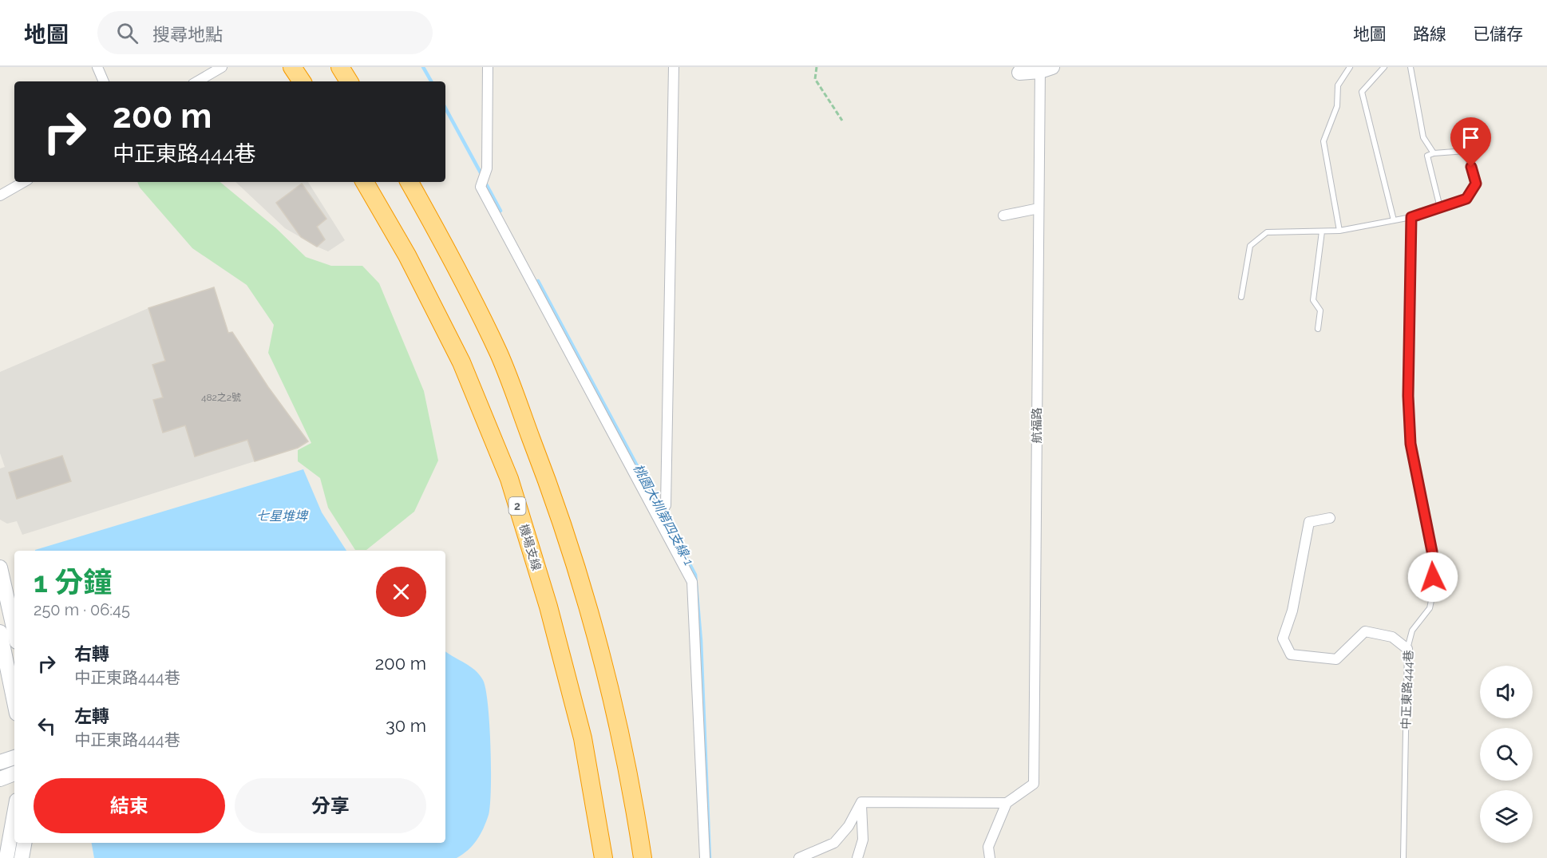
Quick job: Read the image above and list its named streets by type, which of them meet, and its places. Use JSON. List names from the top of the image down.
{
  "streets": {
    "highway": ["2", "機場支線"],
    "street": ["航福路"],
    "lane": ["中正東路444巷"]
  },
  "water": ["桃園大圳第四支線-1", "七星堆埤"],
  "house_numbers": ["482之2號"],
  "page": {
    "header": "地圖",
    "search": "搜尋地點",
    "nav": ["地圖", "路線", "已儲存"],
    "turn": ["200 m", "中正東路444巷"],
    "heading": ["1 分鐘", "250 m · 06:45"],
    "list": [
      {
        "name": "右轉",
        "note": "中正東路444巷",
        "value": "200 m"
      },
      {
        "name": "左轉",
        "note": "中正東路444巷",
        "value": "30 m"
      }
    ],
    "buttons": ["結束", "分享"]
  }
}
